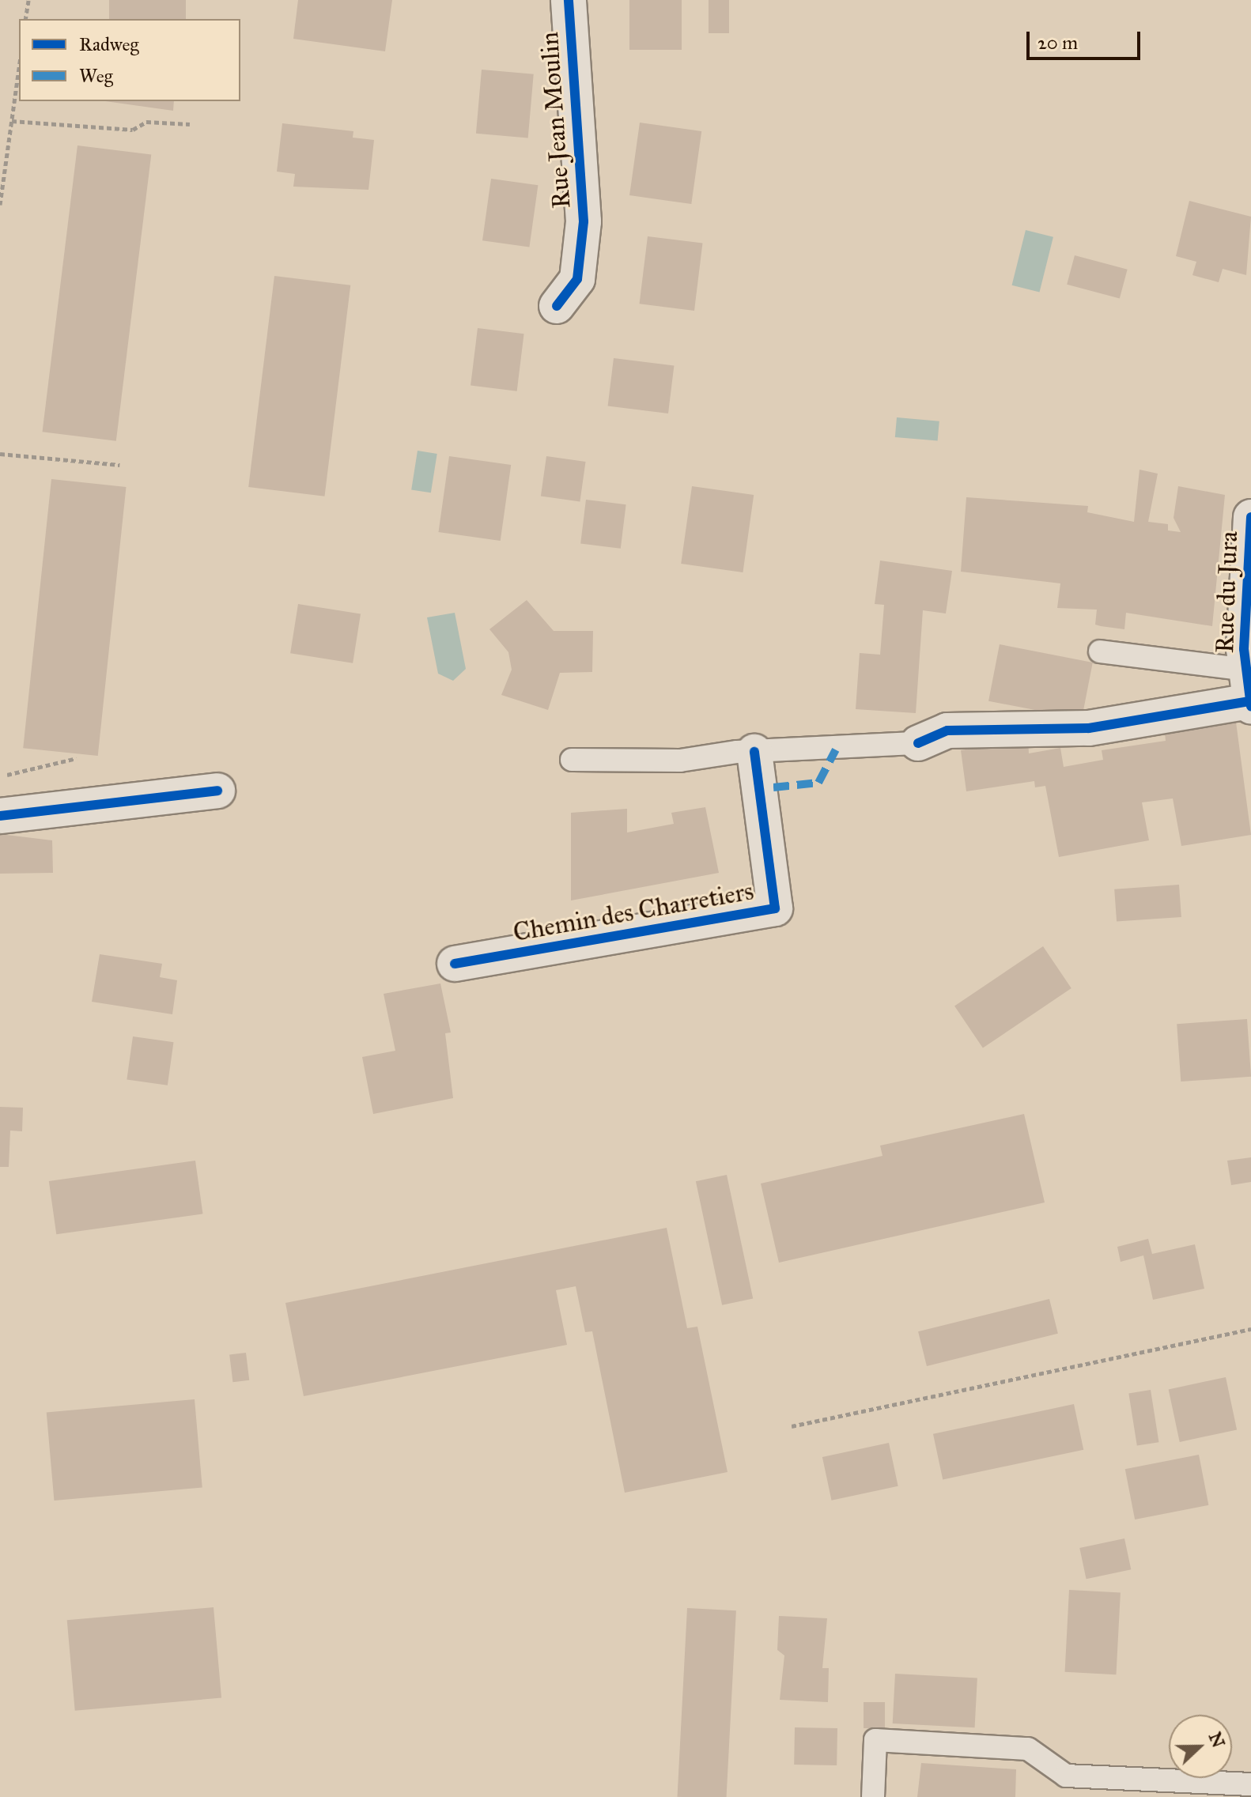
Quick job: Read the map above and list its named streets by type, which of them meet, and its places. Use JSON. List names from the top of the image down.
{
  "streets": {
    "street": ["Rue Jean Moulin", "Rue du Jura", "Chemin des Charretiers"]
  },
  "legend": ["Radweg", "Weg"],
  "scale_bar": "20 m",
  "north": "right"
}
